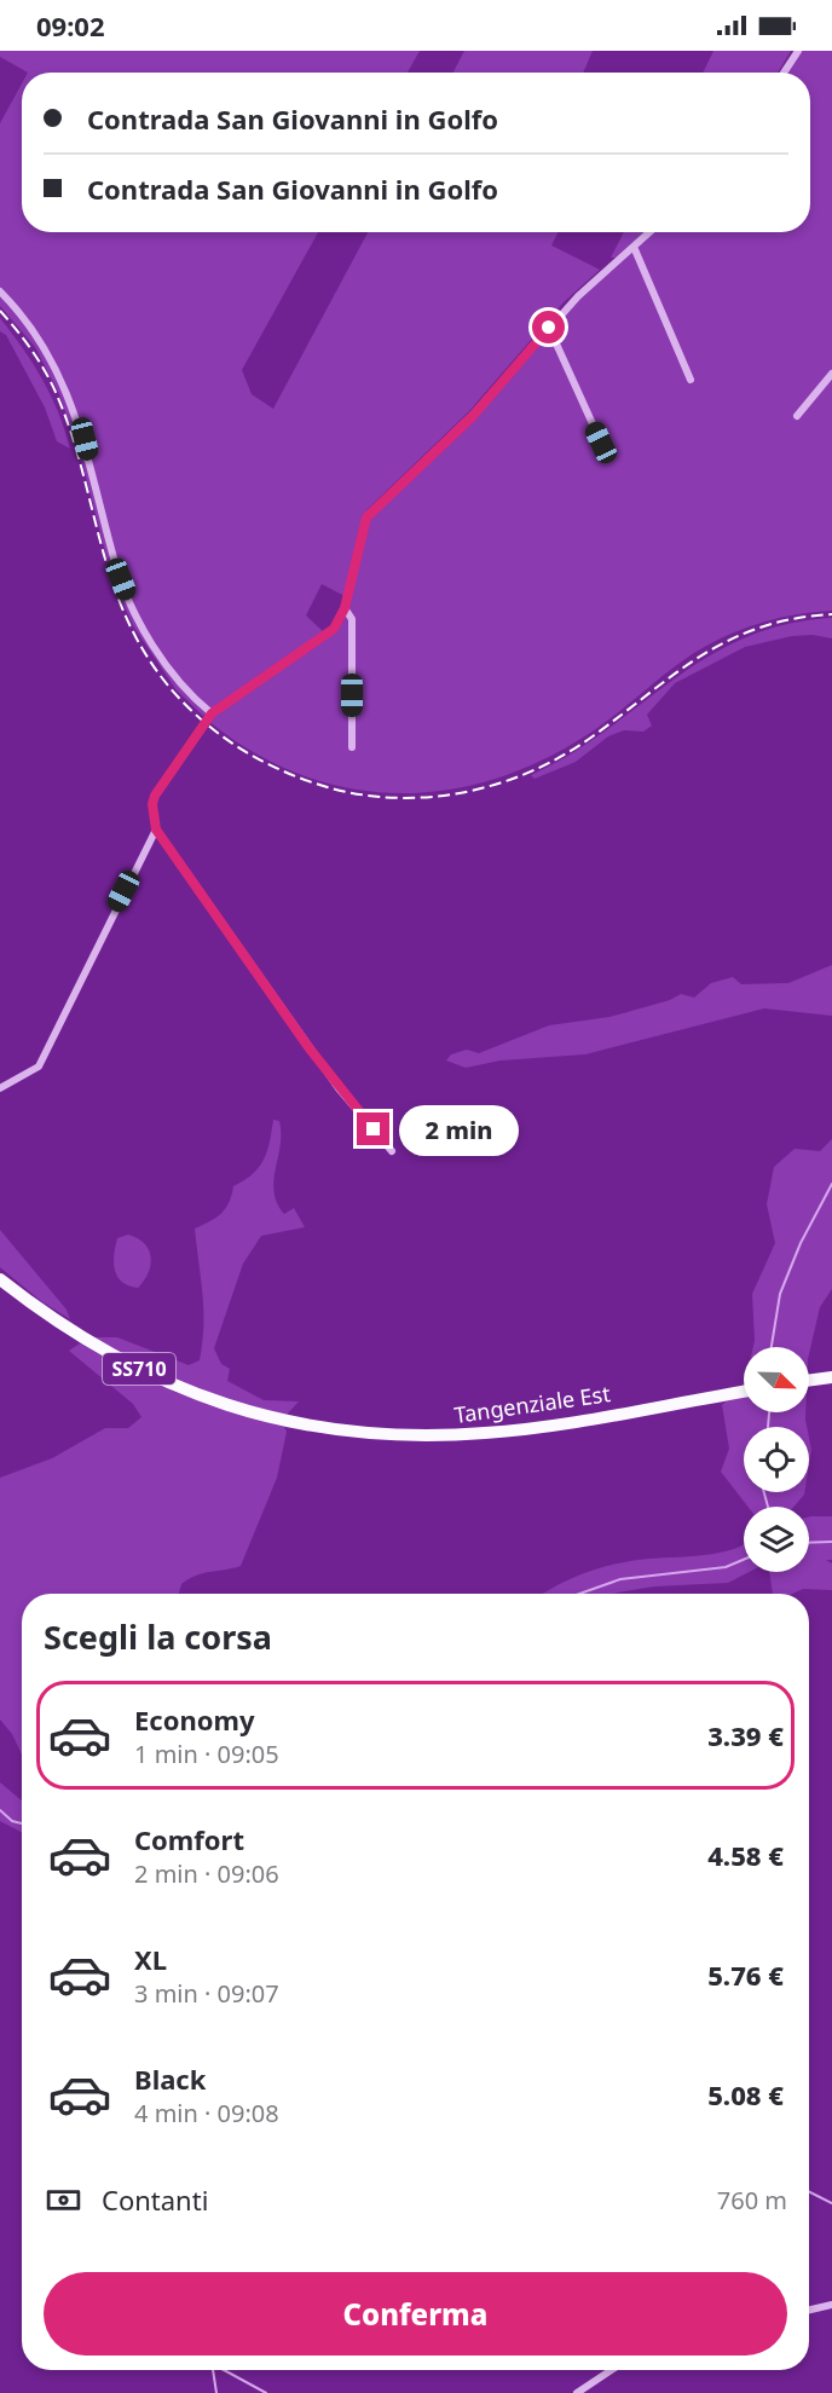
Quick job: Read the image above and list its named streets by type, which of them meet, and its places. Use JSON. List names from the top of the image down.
{
  "streets": {
    "main road": ["SS710", "Tangenziale Est"]
  },
  "north": "bottom right",
  "page": {
    "status": "09:02",
    "banner": ["Contrada San Giovanni in Golfo", "Contrada San Giovanni in Golfo"],
    "bubble": "2 min",
    "heading": "Scegli la corsa",
    "list": [
      {
        "name": "Economy",
        "note": "1 min · 09:05",
        "value": "3.39 €"
      },
      {
        "name": "Comfort",
        "note": "2 min · 09:06",
        "value": "4.58 €"
      },
      {
        "name": "XL",
        "note": "3 min · 09:07",
        "value": "5.76 €"
      },
      {
        "name": "Black",
        "note": "4 min · 09:08",
        "value": "5.08 €"
      }
    ],
    "pay": ["Contanti", "760 m"],
    "buttons": "Conferma"
  }
}
